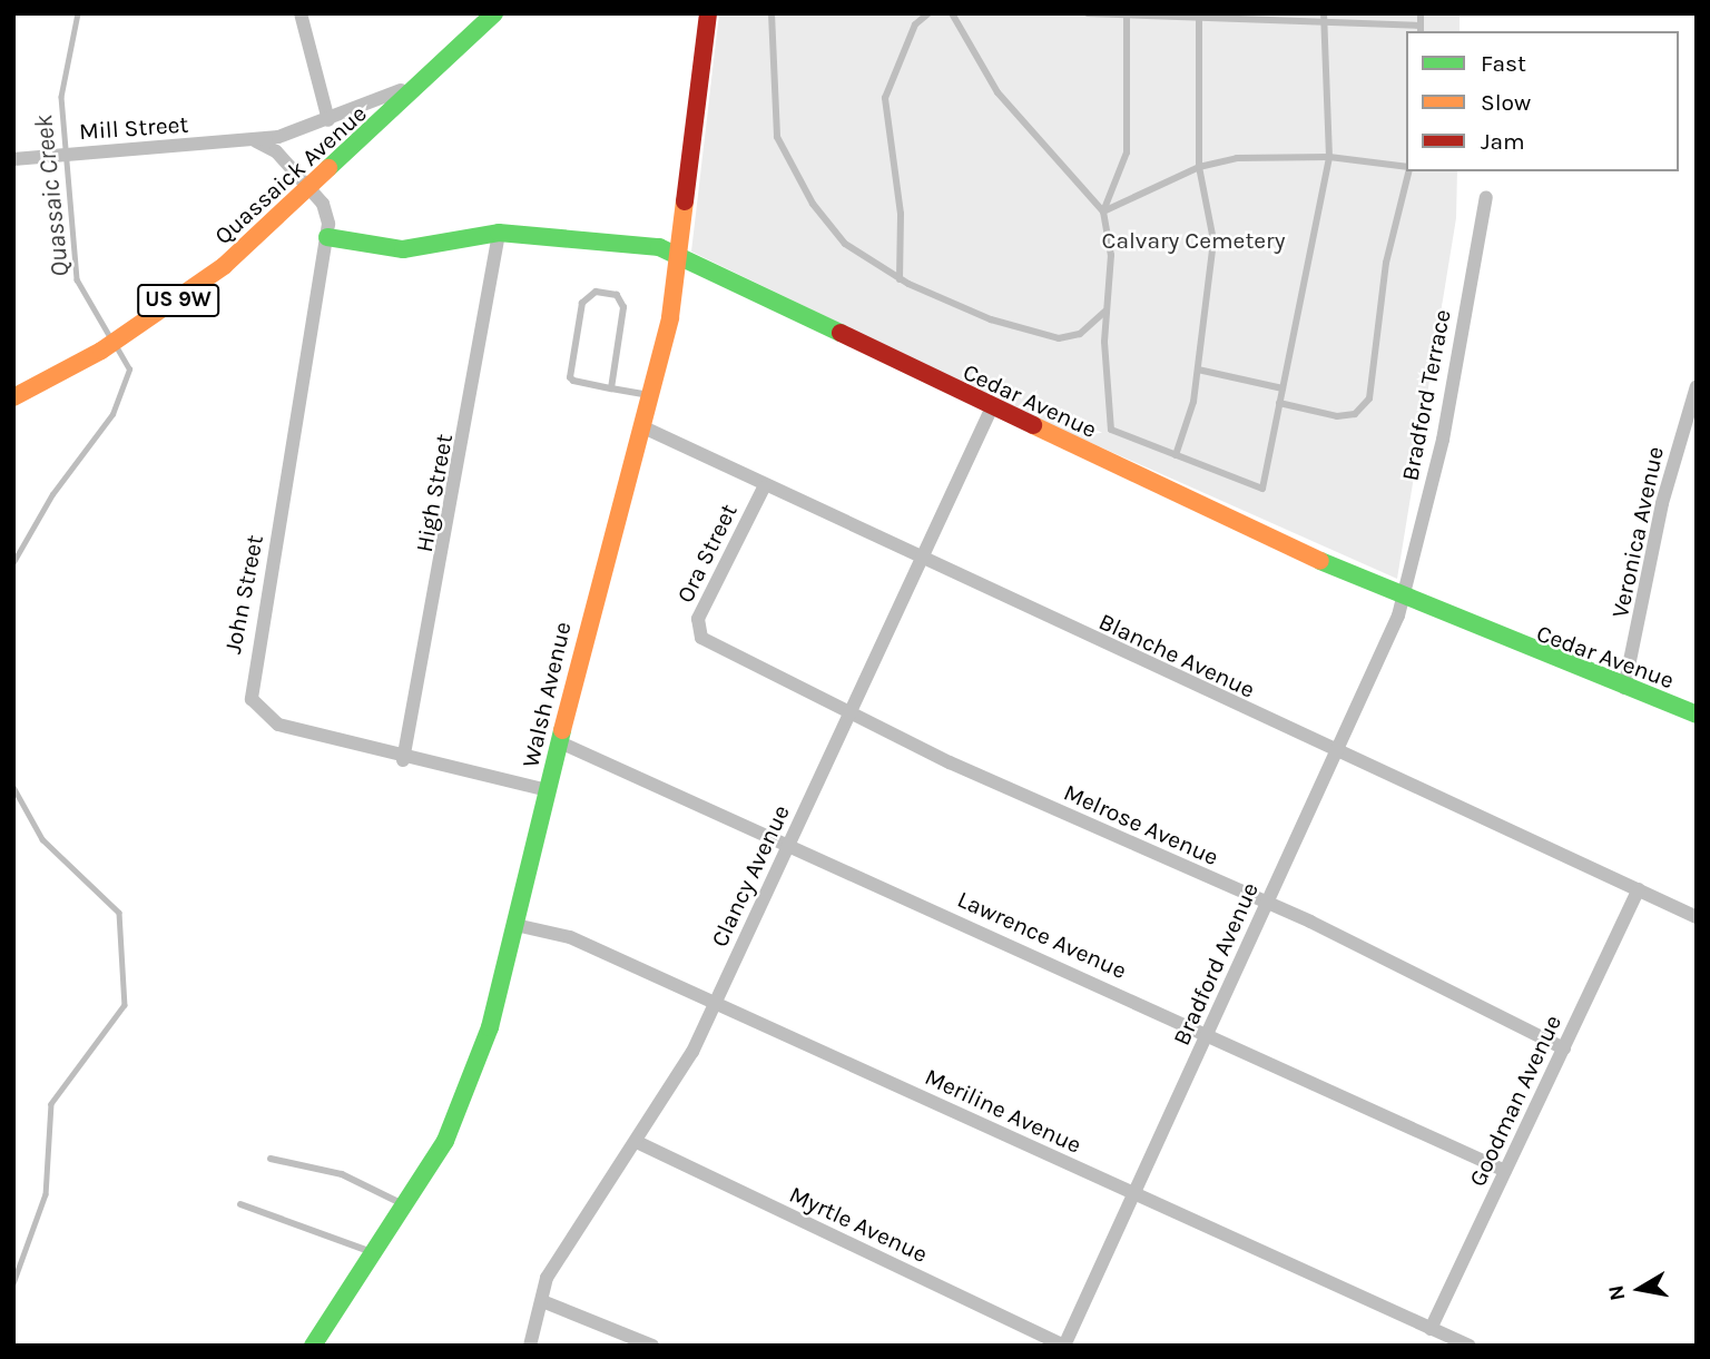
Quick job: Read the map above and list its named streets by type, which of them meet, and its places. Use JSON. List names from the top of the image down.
{
  "streets": {
    "main road": [
      "Quassaick Avenue",
      "US 9W",
      "Cedar Avenue",
      "Walsh Avenue"
    ],
    "street": [
      "Mill Street",
      "Bradford Terrace",
      "High Street",
      "Veronica Avenue",
      "Ora Street",
      "John Street",
      "Blanche Avenue",
      "Melrose Avenue",
      "Clancy Avenue",
      "Lawrence Avenue",
      "Bradford Avenue",
      "Goodman Avenue",
      "Meriline Avenue",
      "Myrtle Avenue"
    ]
  },
  "crossings": [
    ["Mill Street", "Quassaick Avenue"],
    ["Quassaick Avenue", "John Street"],
    ["Bradford Terrace", "Cedar Avenue"],
    ["Bradford Terrace", "Bradford Avenue"],
    ["Cedar Avenue", "High Street"],
    ["Cedar Avenue", "Veronica Avenue"],
    ["Cedar Avenue", "John Street"],
    ["Cedar Avenue", "Walsh Avenue"],
    ["Cedar Avenue", "Clancy Avenue"],
    ["Cedar Avenue", "Bradford Avenue"],
    ["High Street", "John Street"],
    ["Ora Street", "Blanche Avenue"],
    ["Ora Street", "Melrose Avenue"],
    ["John Street", "Walsh Avenue"],
    ["Blanche Avenue", "Walsh Avenue"],
    ["Blanche Avenue", "Clancy Avenue"],
    ["Blanche Avenue", "Bradford Avenue"],
    ["Blanche Avenue", "Goodman Avenue"],
    ["Walsh Avenue", "Lawrence Avenue"],
    ["Walsh Avenue", "Meriline Avenue"],
    ["Melrose Avenue", "Clancy Avenue"],
    ["Melrose Avenue", "Bradford Avenue"],
    ["Melrose Avenue", "Goodman Avenue"],
    ["Clancy Avenue", "Lawrence Avenue"],
    ["Clancy Avenue", "Meriline Avenue"],
    ["Clancy Avenue", "Myrtle Avenue"],
    ["Lawrence Avenue", "Bradford Avenue"],
    ["Lawrence Avenue", "Goodman Avenue"],
    ["Bradford Avenue", "Meriline Avenue"],
    ["Bradford Avenue", "Myrtle Avenue"],
    ["Goodman Avenue", "Meriline Avenue"]
  ],
  "water": ["Quassaic Creek"],
  "parks": ["Calvary Cemetery"],
  "legend": ["Fast", "Slow", "Jam"],
  "north": "left"
}
